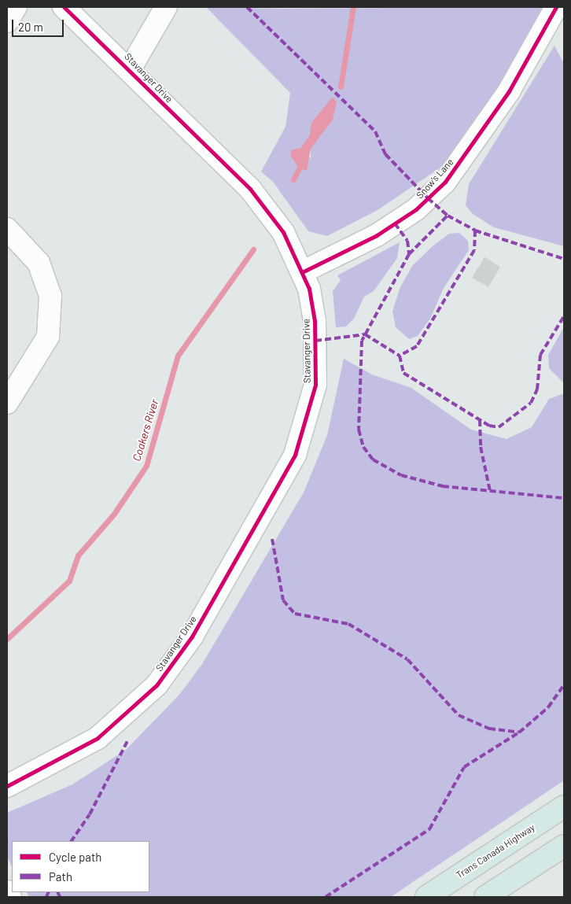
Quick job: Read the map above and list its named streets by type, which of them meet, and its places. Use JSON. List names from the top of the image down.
{
  "streets": {
    "highway": ["Trans Canada Highway"],
    "street": ["Stavanger Drive", "Snow's Lane"]
  },
  "crossings": [
    ["Stavanger Drive", "Snow's Lane"]
  ],
  "water": ["Coakers River"],
  "legend": ["Cycle path", "Path"],
  "scale_bar": "20 m"
}
